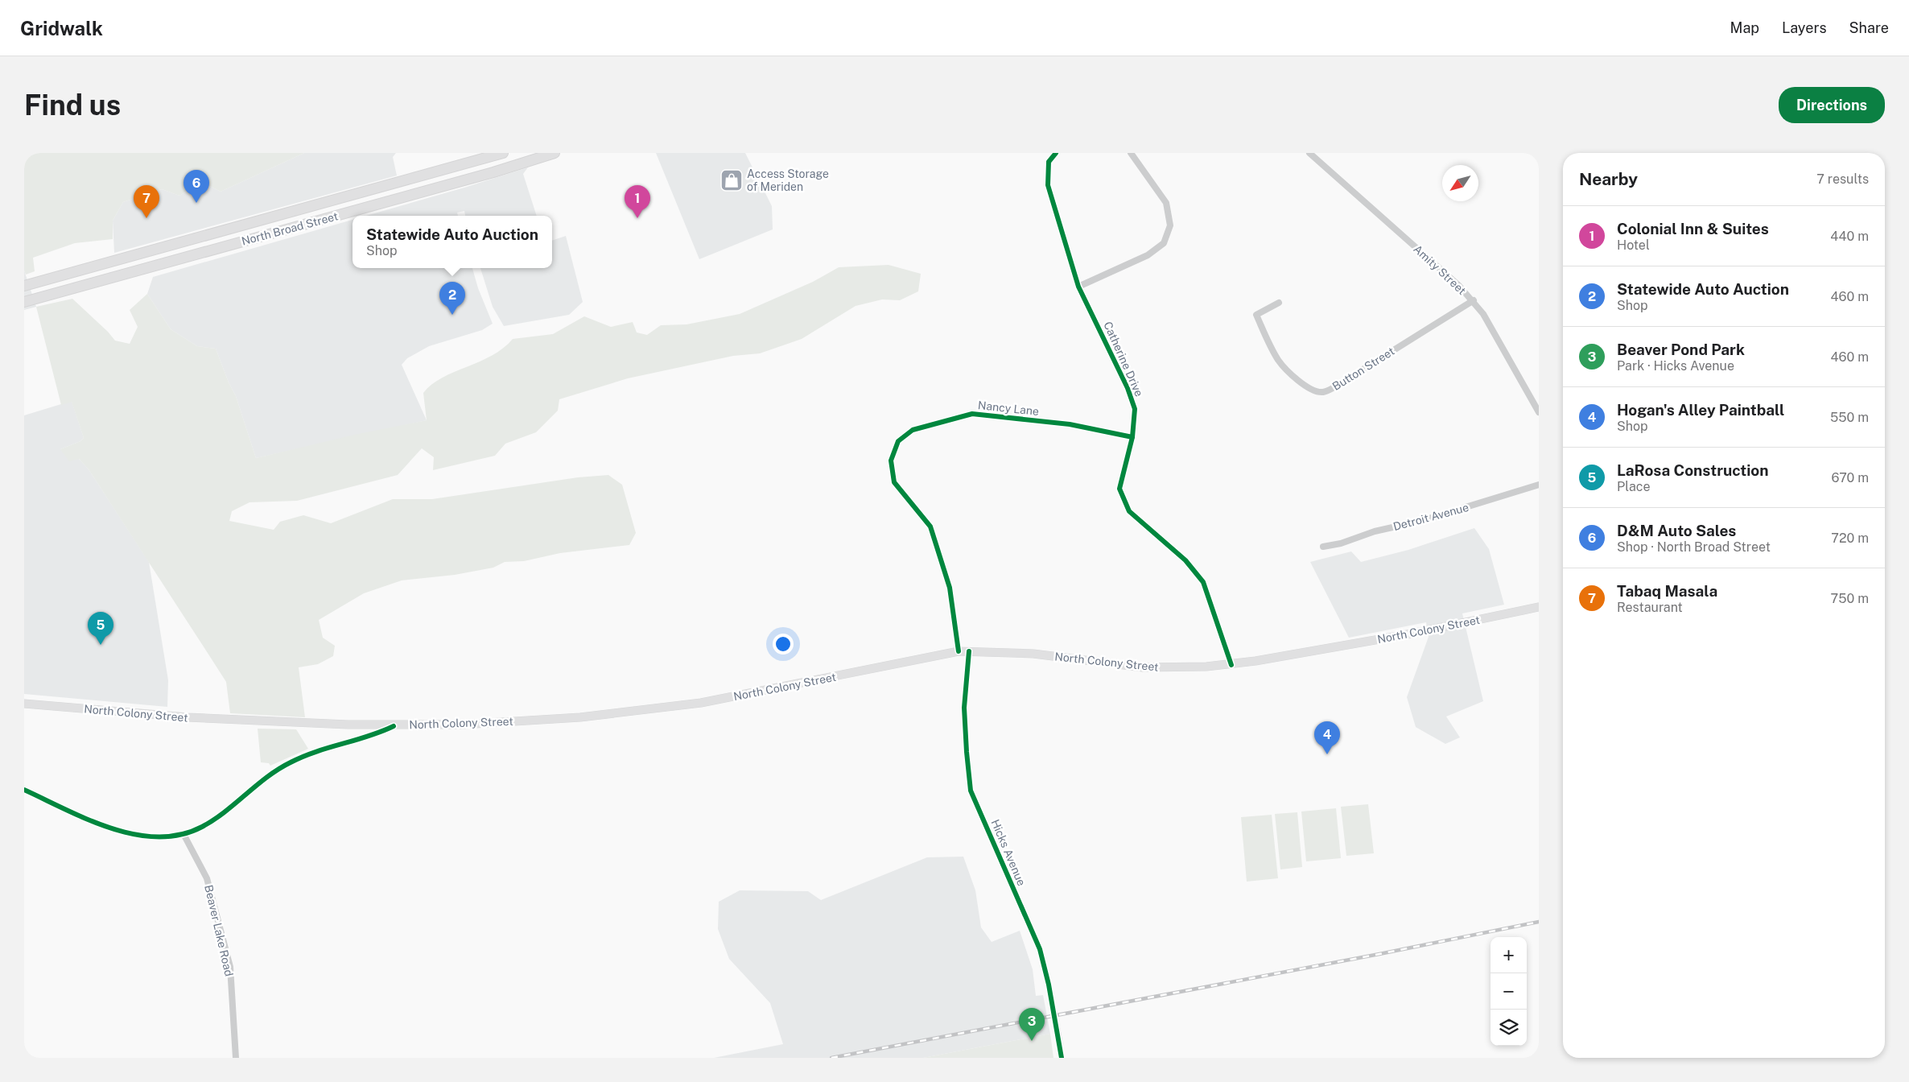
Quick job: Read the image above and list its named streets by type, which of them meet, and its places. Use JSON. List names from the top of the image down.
{
  "streets": {
    "highway": ["North Broad Street"],
    "main road": ["North Colony Street"],
    "street": [
      "Amity Street",
      "Catherine Drive",
      "Button Street",
      "Nancy Lane",
      "Detroit Avenue",
      "Hicks Avenue",
      "Beaver Lake Road"
    ]
  },
  "crossings": [
    ["Amity Street", "Button Street"],
    ["Catherine Drive", "Nancy Lane"],
    ["Catherine Drive", "North Colony Street"],
    ["Nancy Lane", "North Colony Street"],
    ["North Colony Street", "Hicks Avenue"]
  ],
  "places": {
    "shop": ["Access Storage of Meriden"]
  },
  "north": "bottom left",
  "page": {
    "header": "Gridwalk",
    "nav": ["Map", "Layers", "Share"],
    "buttons": "Directions",
    "title": "Find us",
    "heading": ["Nearby", "7 results"],
    "pins": [
      "6",
      "1",
      "7",
      "2",
      "5",
      "4",
      "3"
    ],
    "list": [
      {
        "mark": "1",
        "name": "Colonial Inn & Suites",
        "note": "Hotel",
        "value": "440 m"
      },
      {
        "mark": "2",
        "name": "Statewide Auto Auction",
        "note": "Shop",
        "value": "460 m"
      },
      {
        "mark": "3",
        "name": "Beaver Pond Park",
        "note": "Park · Hicks Avenue",
        "value": "460 m"
      },
      {
        "mark": "4",
        "name": "Hogan's Alley Paintball",
        "note": "Shop",
        "value": "550 m"
      },
      {
        "mark": "5",
        "name": "LaRosa Construction",
        "note": "Place",
        "value": "670 m"
      },
      {
        "mark": "6",
        "name": "D&M Auto Sales",
        "note": "Shop · North Broad Street",
        "value": "720 m"
      },
      {
        "mark": "7",
        "name": "Tabaq Masala",
        "note": "Restaurant",
        "value": "750 m"
      }
    ],
    "popup": ["Statewide Auto Auction", "Shop"],
    "map_buttons": ["+", "−"]
  }
}
